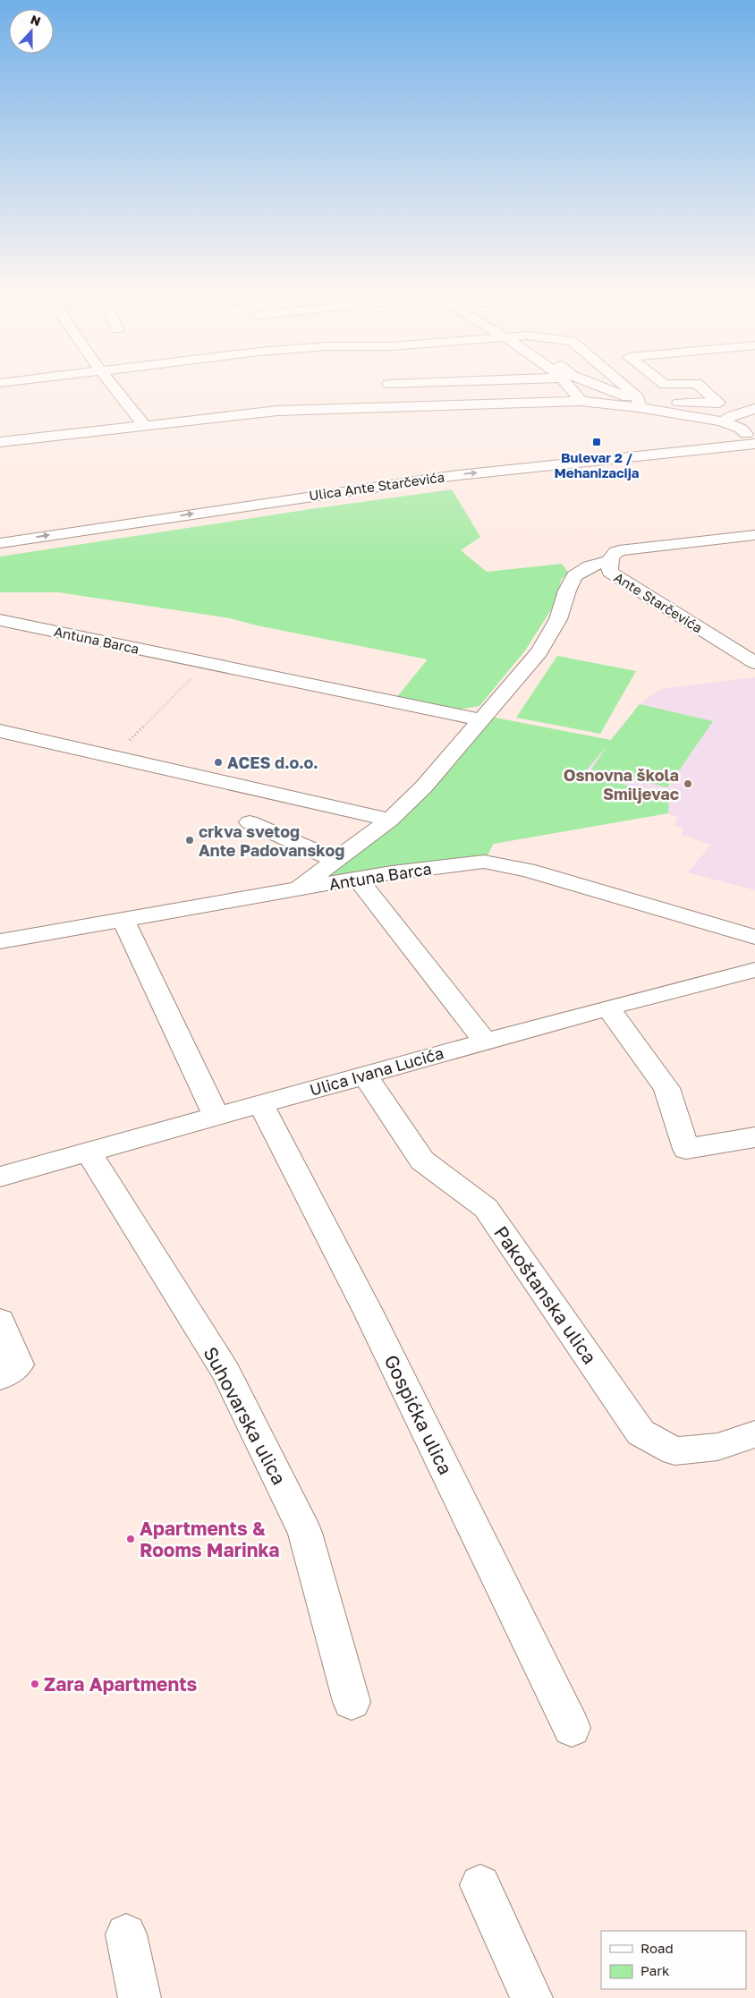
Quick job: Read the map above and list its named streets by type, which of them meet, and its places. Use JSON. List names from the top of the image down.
{
  "streets": {
    "street": [
      "Ulica Ante Starčevića",
      "Ante Starčevića",
      "Antuna Barca",
      "Ulica Ivana Lucića",
      "Pakoštanska ulica",
      "Gospićka ulica",
      "Suhovarska ulica"
    ]
  },
  "crossings": [
    ["Ulica Ivana Lucića", "Pakoštanska ulica"],
    ["Ulica Ivana Lucića", "Gospićka ulica"],
    ["Ulica Ivana Lucića", "Suhovarska ulica"]
  ],
  "places": {
    "transit": ["Bulevar 2 / Mehanizacija"],
    "other": [
      "ACES d.o.o.",
      "Osnovna škola Smiljevac",
      "crkva svetog Ante Padovanskog",
      "Apartments & Rooms Marinka",
      "Zara Apartments"
    ]
  },
  "legend": ["Road", "Park"],
  "north": "top"
}
